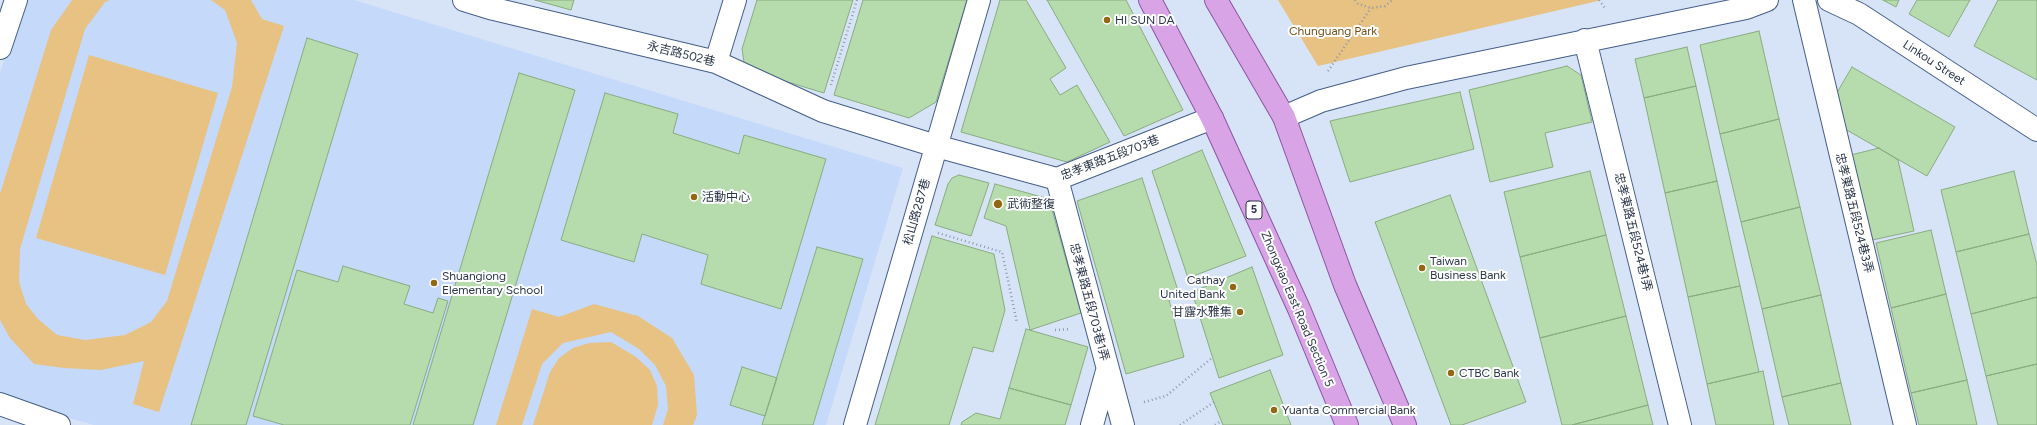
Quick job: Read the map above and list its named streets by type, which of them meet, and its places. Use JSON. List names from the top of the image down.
{
  "streets": {
    "main road": ["5", "Zhongxiao East Road Section 5"],
    "street": [
      "永吉路502巷",
      "Linkou Street",
      "忠孝東路五段703巷",
      "松山路287巷",
      "忠孝東路五段524巷3弄",
      "忠孝東路五段524巷1弄",
      "忠孝東路五段703巷1弄"
    ]
  },
  "crossings": [
    ["永吉路502巷", "忠孝東路五段703巷"],
    ["永吉路502巷", "松山路287巷"],
    ["忠孝東路五段703巷", "松山路287巷"],
    ["忠孝東路五段703巷", "忠孝東路五段703巷1弄"],
    ["忠孝東路五段703巷", "Zhongxiao East Road Section 5"]
  ],
  "parks": ["Chunguang Park"],
  "places": [
    "HI SUN DA",
    "活動中心",
    "武術整復",
    "Taiwan Business Bank",
    "Shuangiong Elementary School",
    "Cathay United Bank",
    "甘露水雅集",
    "CTBC Bank",
    "Yuanta Commercial Bank"
  ]
}
